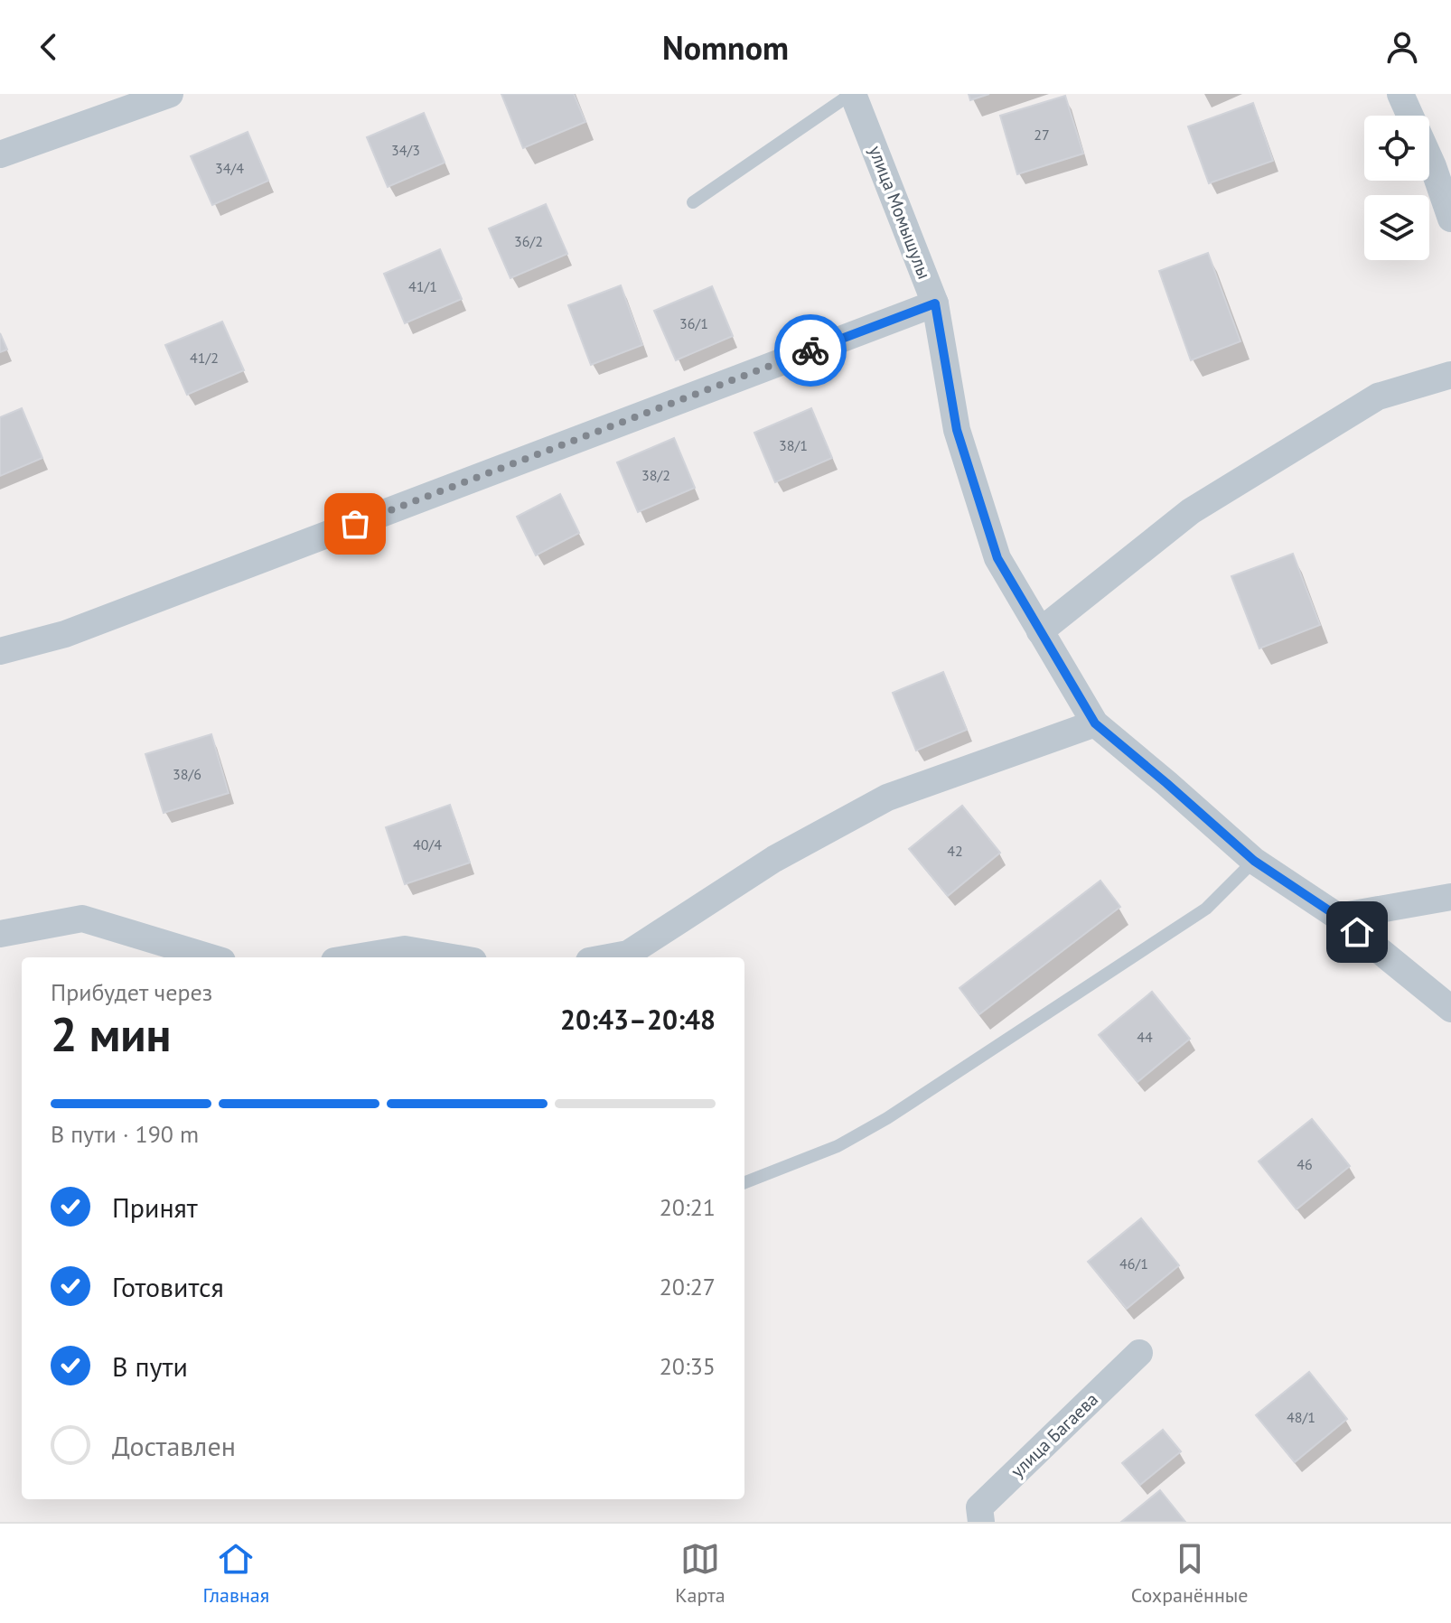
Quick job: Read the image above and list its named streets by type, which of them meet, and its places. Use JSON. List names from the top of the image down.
{
  "streets": {
    "street": ["улица Момышулы", "улица Багаева"]
  },
  "house_numbers": [
    "27",
    "34/3",
    "34/4",
    "36/2",
    "41/1",
    "36/1",
    "41/2",
    "38/1",
    "38/2",
    "38/6",
    "40/4",
    "42",
    "44",
    "46",
    "46/1",
    "48/1"
  ],
  "page": {
    "header": "Nomnom",
    "heading": ["2 мин", "Прибудет через", "20:43–20:48"],
    "bar": "В пути · 190 m",
    "list": [
      ["Принят", "20:21"],
      ["Готовится", "20:27"],
      ["В пути", "20:35"],
      "Доставлен"
    ],
    "tabs": ["Главная", "Карта", "Сохранённые"]
  }
}
